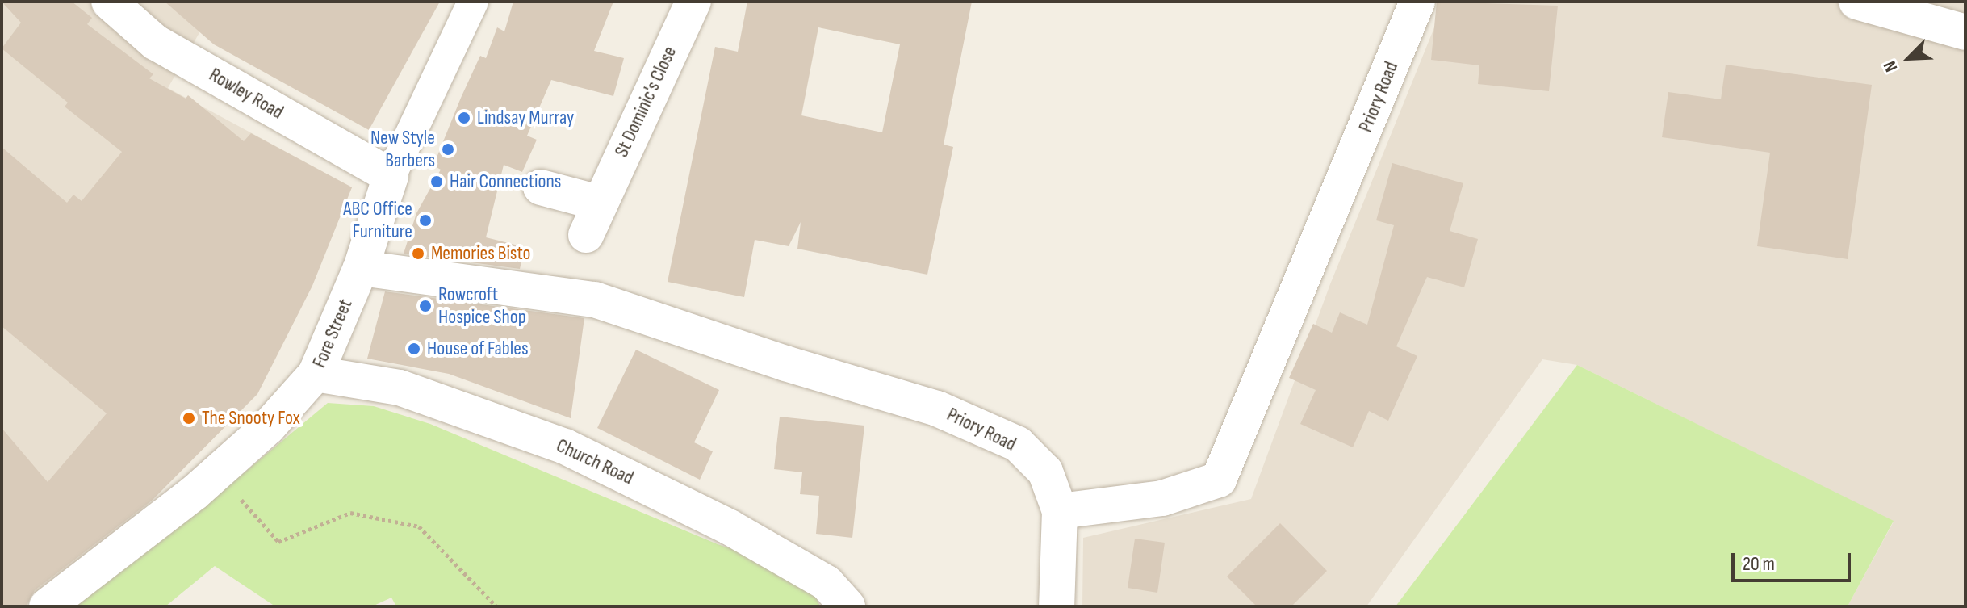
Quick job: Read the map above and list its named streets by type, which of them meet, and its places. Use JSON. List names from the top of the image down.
{
  "streets": {
    "street": [
      "Rowley Road",
      "Priory Road",
      "St Dominic's Close",
      "Fore Street",
      "Church Road"
    ]
  },
  "crossings": [
    ["Rowley Road", "Fore Street"],
    ["Priory Road", "Fore Street"],
    ["Fore Street", "Church Road"]
  ],
  "places": [
    "Lindsay Murray",
    "New Style Barbers",
    "Hair Connections",
    "ABC Office Furniture",
    "Memories Bisto",
    "Rowcroft Hospice Shop",
    "House of Fables",
    "The Snooty Fox"
  ],
  "scale_bar": "20 m",
  "north": "bottom left"
}
